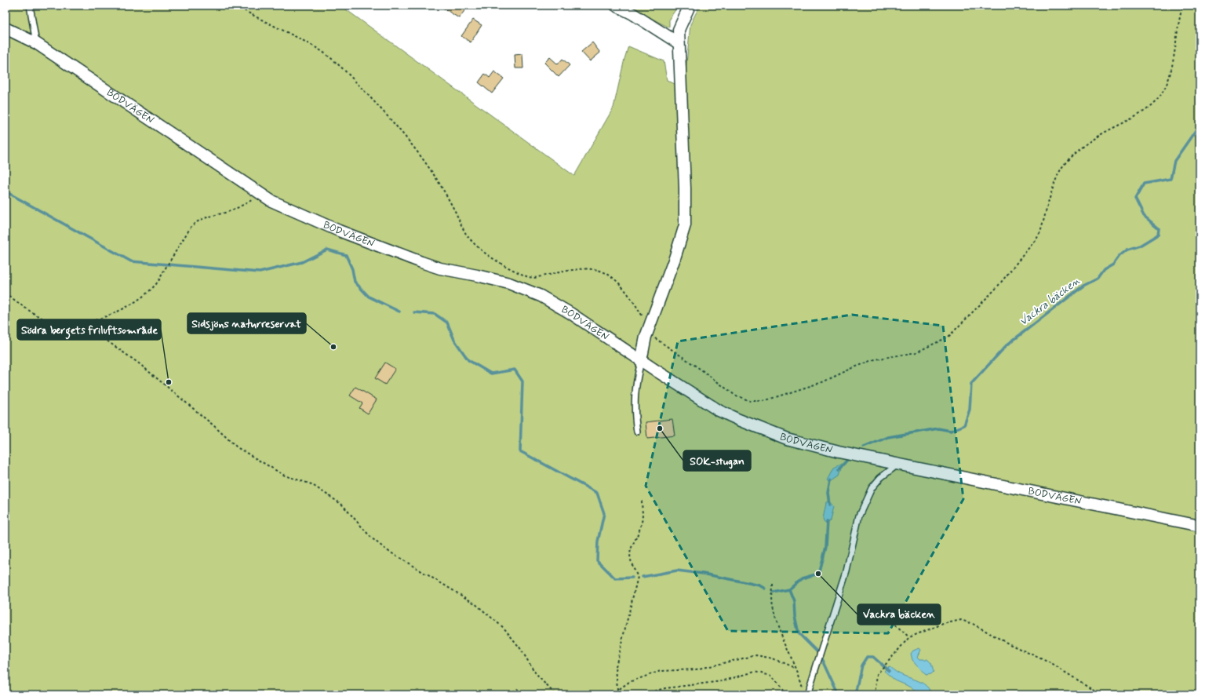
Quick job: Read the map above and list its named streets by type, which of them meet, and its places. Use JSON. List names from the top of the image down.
{
  "streets": {
    "street": ["BODVÄGEN"]
  },
  "water": ["Vackra bäcken"],
  "places": [
    "Sidsjöns naturreservat",
    "Södra bergets friluftsområde",
    "SOK-stugan",
    "Vackra bäcken"
  ]
}
